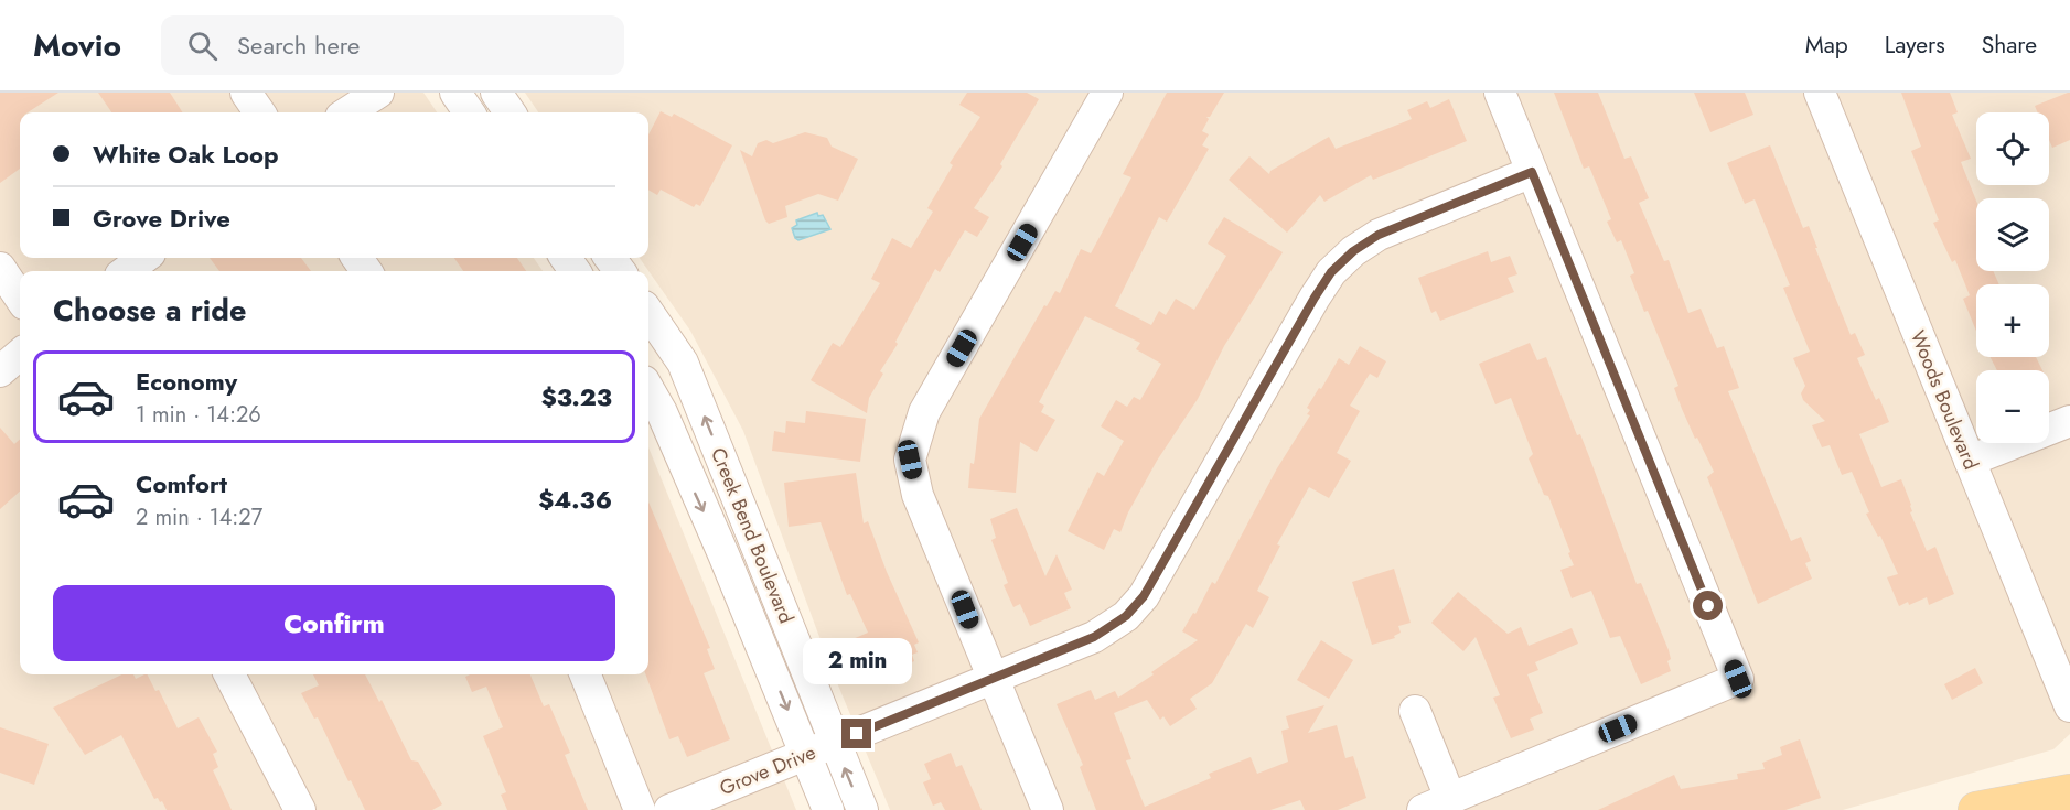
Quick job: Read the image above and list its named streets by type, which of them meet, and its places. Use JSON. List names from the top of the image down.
{
  "streets": {
    "street": ["Woods Boulevard", "Creek Bend Boulevard", "Grove Drive"]
  },
  "crossings": [
    ["Creek Bend Boulevard", "Grove Drive"]
  ],
  "page": {
    "header": "Movio",
    "search": "Search here",
    "nav": ["Map", "Layers", "Share"],
    "map_buttons": ["+", "−"],
    "banner": ["White Oak Loop", "Grove Drive"],
    "heading": "Choose a ride",
    "list": [
      {
        "name": "Economy",
        "note": "1 min · 14:26",
        "value": "$3.23"
      },
      {
        "name": "Comfort",
        "note": "2 min · 14:27",
        "value": "$4.36"
      }
    ],
    "buttons": "Confirm",
    "bubble": "2 min"
  }
}
